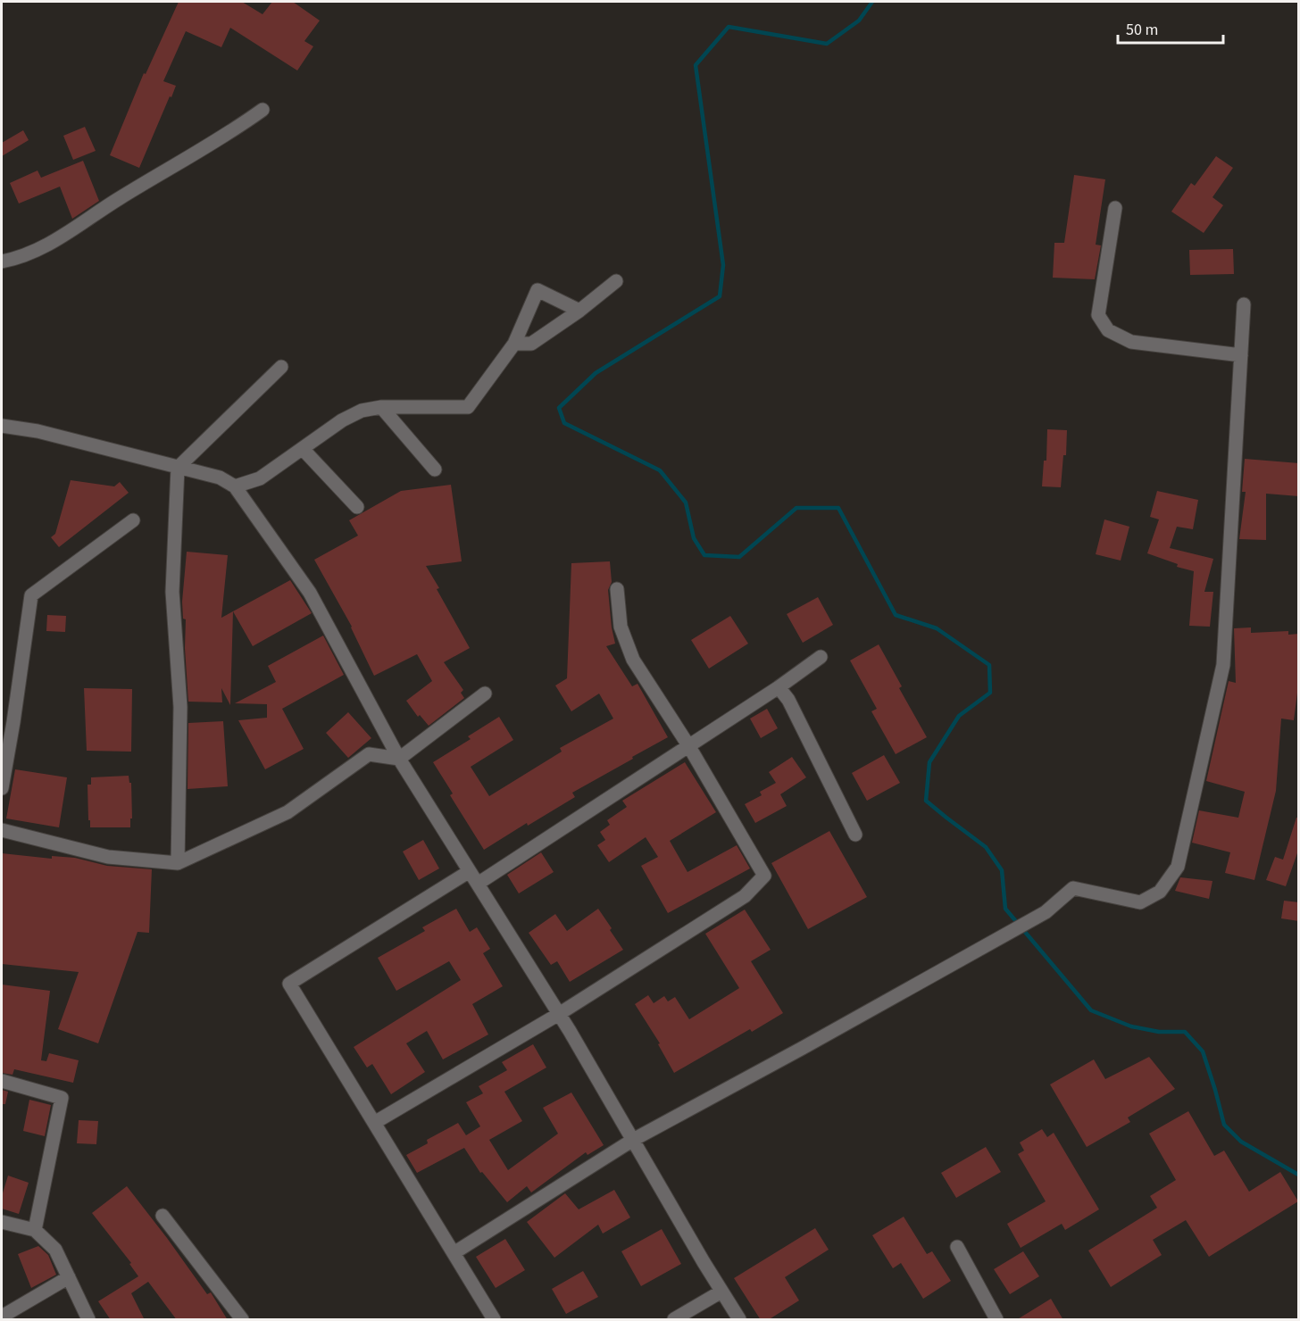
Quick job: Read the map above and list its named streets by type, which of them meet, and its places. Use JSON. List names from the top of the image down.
{
  "scale_bar": "50 m"
}
